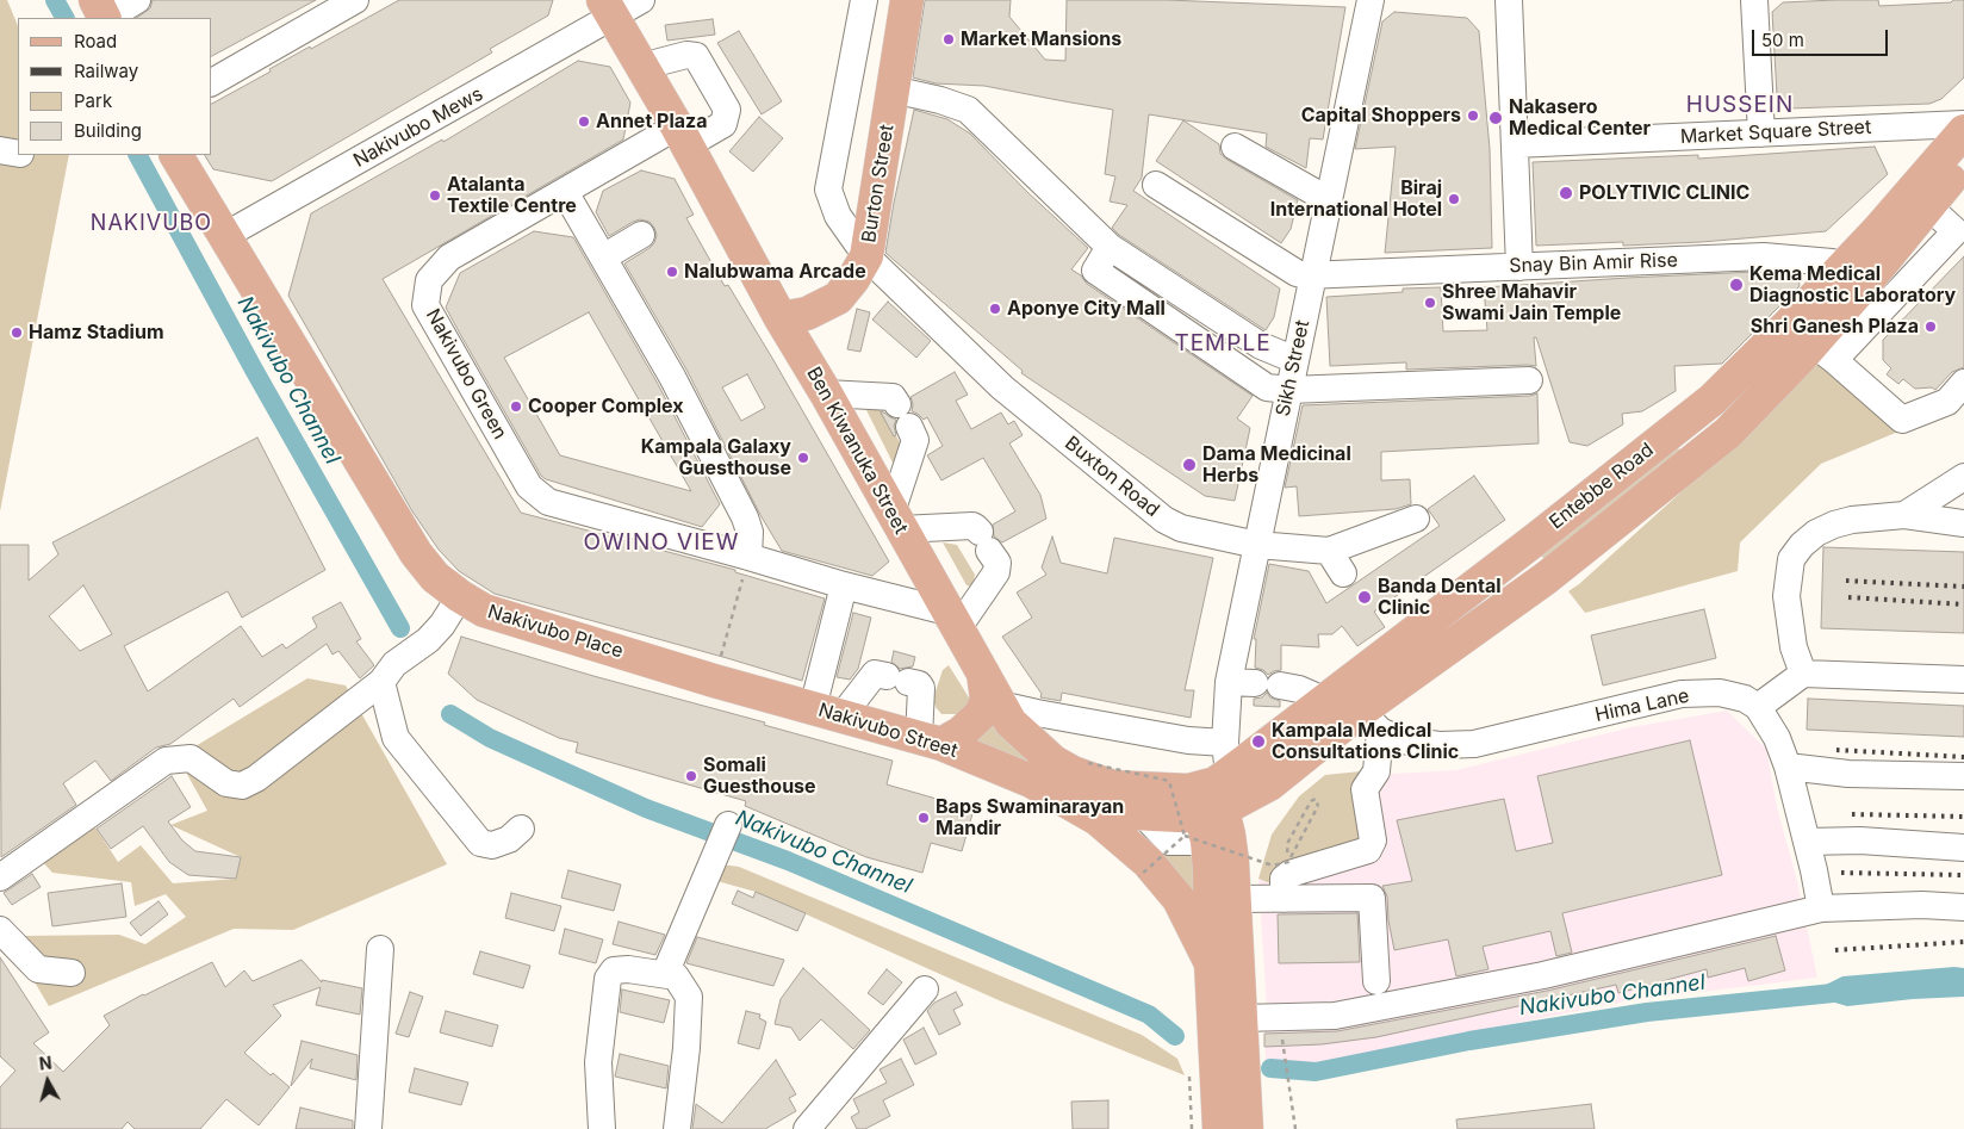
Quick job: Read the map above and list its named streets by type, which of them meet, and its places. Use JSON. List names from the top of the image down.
{
  "streets": {
    "main road": [
      "Burton Street",
      "Ben Kiwanuka Street",
      "Entebbe Road",
      "Nakivubo Place",
      "Nakivubo Street"
    ],
    "street": [
      "Nakivubo Mews",
      "Market Square Street",
      "Snay Bin Amir Rise",
      "Sikh Street",
      "Nakivubo Green",
      "Buxton Road",
      "Hima Lane"
    ]
  },
  "crossings": [
    ["Nakivubo Mews", "Ben Kiwanuka Street"],
    ["Nakivubo Mews", "Nakivubo Place"],
    ["Burton Street", "Ben Kiwanuka Street"],
    ["Burton Street", "Buxton Road"],
    ["Snay Bin Amir Rise", "Sikh Street"],
    ["Snay Bin Amir Rise", "Entebbe Road"],
    ["Sikh Street", "Ben Kiwanuka Street"],
    ["Sikh Street", "Buxton Road"],
    ["Sikh Street", "Entebbe Road"],
    ["Nakivubo Green", "Ben Kiwanuka Street"],
    ["Ben Kiwanuka Street", "Entebbe Road"],
    ["Entebbe Road", "Hima Lane"],
    ["Nakivubo Place", "Nakivubo Street"]
  ],
  "districts": [
    "HUSSEIN",
    "NAKIVUBO",
    "TEMPLE",
    "OWINO VIEW"
  ],
  "water": ["Nakivubo Channel"],
  "places": [
    "Market Mansions",
    "Capital Shoppers",
    "Nakasero Medical Center",
    "Annet Plaza",
    "POLYTIVIC CLINIC",
    "Atalanta Textile Centre",
    "Biraj International Hotel",
    "Nalubwama Arcade",
    "Kema Medical Diagnostic Laboratory",
    "Shree Mahavir Swami Jain Temple",
    "Aponye City Mall",
    "Shri Ganesh Plaza",
    "Hamz Stadium",
    "Cooper Complex",
    "Kampala Galaxy Guesthouse",
    "Dama Medicinal Herbs",
    "Banda Dental Clinic",
    "Kampala Medical Consultations Clinic",
    "Somali Guesthouse",
    "Baps Swaminarayan Mandir"
  ],
  "legend": [
    "Road",
    "Railway",
    "Park",
    "Building"
  ],
  "scale_bar": "50 m",
  "north": "top"
}
